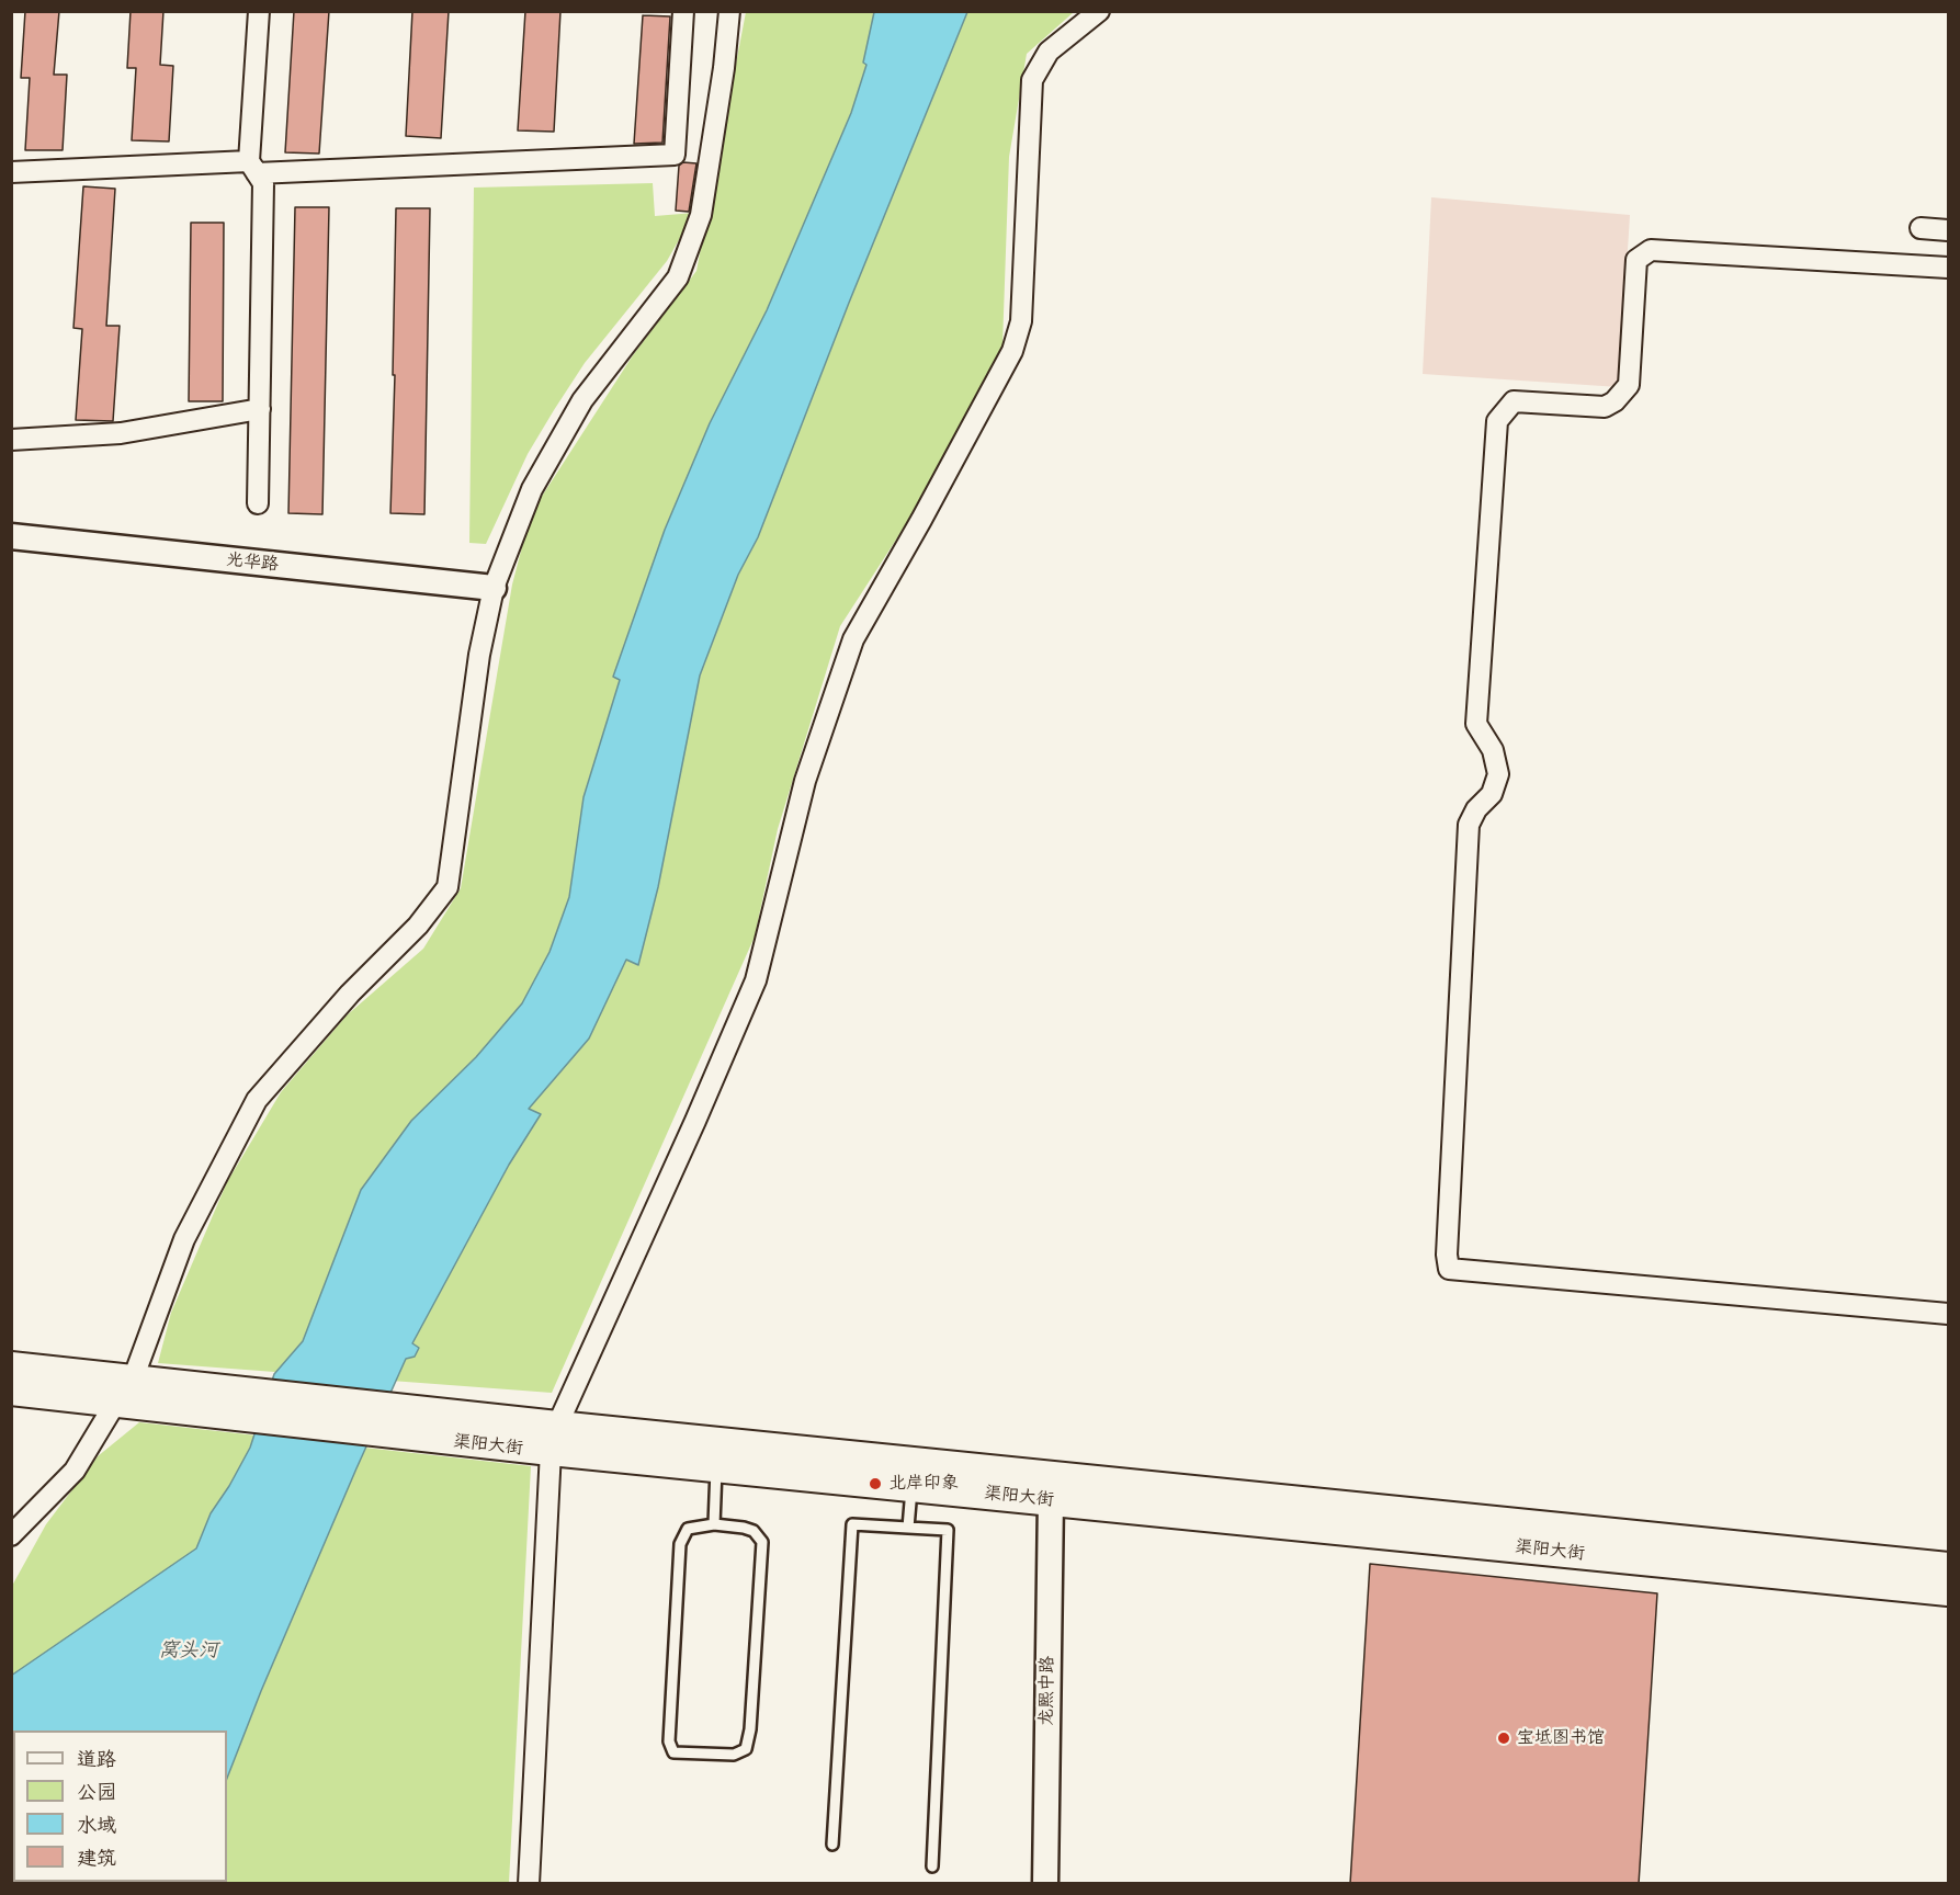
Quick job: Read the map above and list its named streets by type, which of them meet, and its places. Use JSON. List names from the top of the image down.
{
  "streets": {
    "main road": ["渠阳大街"],
    "street": ["光华路", "龙熙中路"]
  },
  "crossings": [
    ["渠阳大街", "龙熙中路"]
  ],
  "water": ["窝头河"],
  "places": ["北岸印象", "宝坻图书馆"],
  "legend": [
    "道路",
    "公园",
    "水域",
    "建筑"
  ]
}
